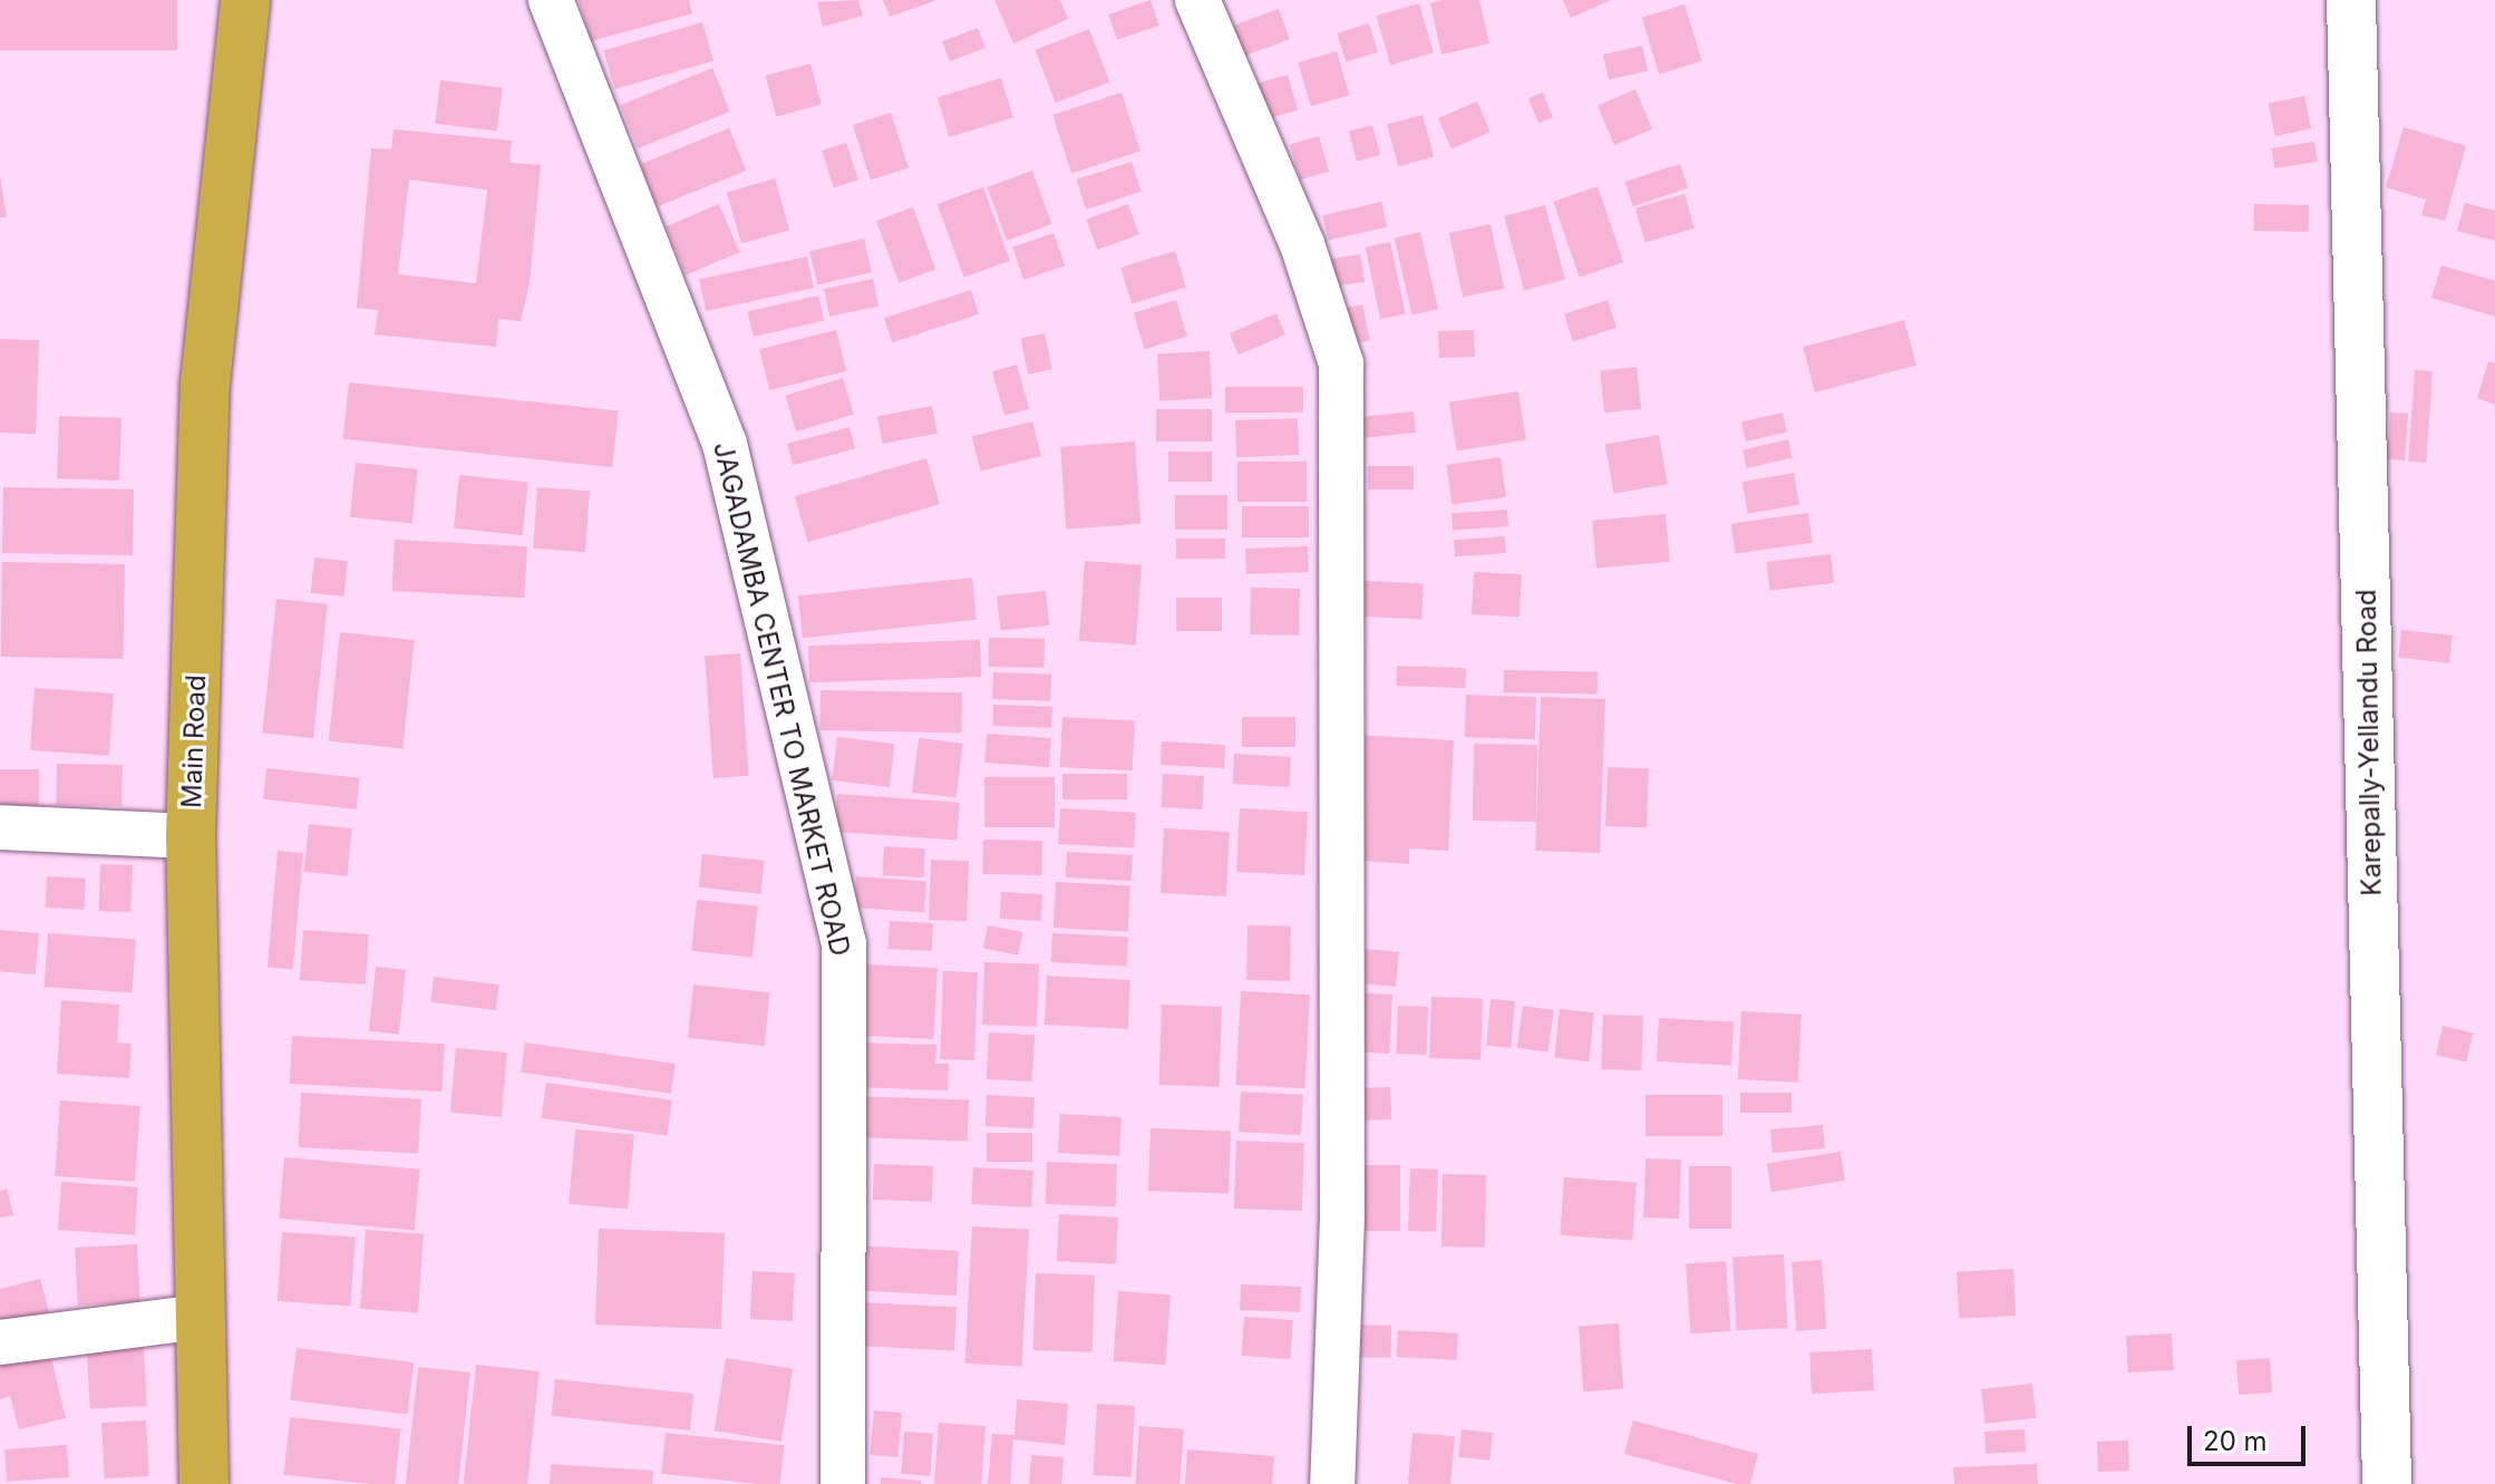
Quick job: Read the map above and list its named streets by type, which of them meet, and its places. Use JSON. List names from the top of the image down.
{
  "streets": {
    "highway": ["Main Road"],
    "street": ["JAGADAMBA CENTER TO MARKET ROAD", "Karepally-Yellandu Road"]
  },
  "scale_bar": "20 m"
}
